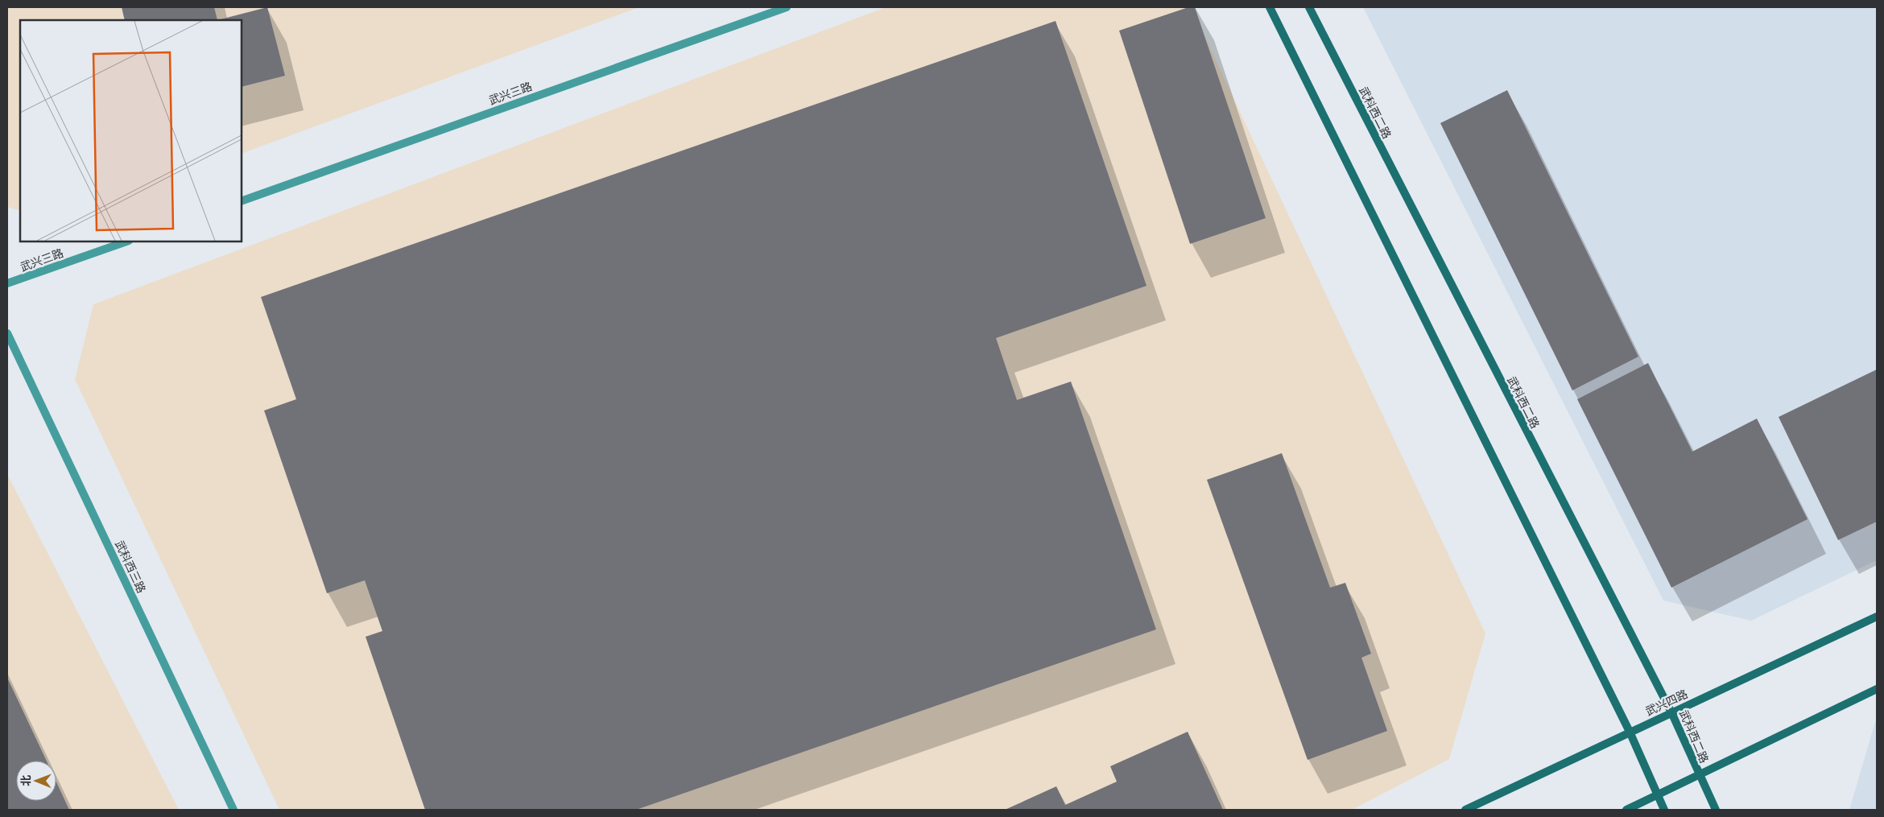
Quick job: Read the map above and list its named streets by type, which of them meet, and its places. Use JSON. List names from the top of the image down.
{
  "streets": {
    "street": [
      "武兴三路",
      "武科西二路",
      "武科西三路",
      "武兴四路"
    ]
  },
  "crossings": [
    ["武科西二路", "武兴四路"]
  ],
  "north": "left"
}
